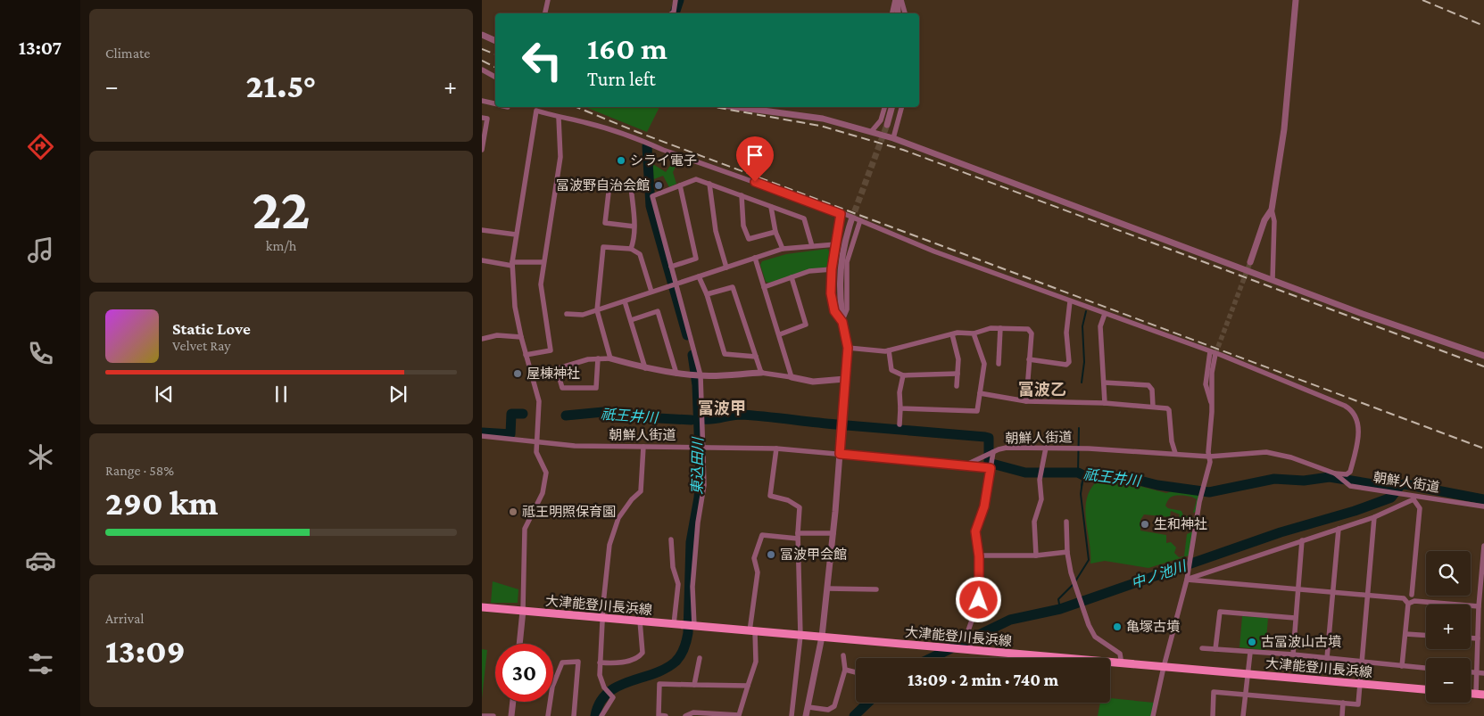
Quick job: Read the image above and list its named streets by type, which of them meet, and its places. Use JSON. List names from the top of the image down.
{
  "streets": {
    "main road": ["大津能登川長浜線"],
    "street": ["朝鮮人街道"]
  },
  "districts": ["冨波乙", "冨波甲"],
  "water": ["祇王井川", "東込田川", "中ノ池川"],
  "places": [
    "シライ電子",
    "冨波野自治会館",
    "屋棟神社",
    "祗王明照保育園",
    "生和神社",
    "冨波甲会館",
    "亀塚古墳",
    "古冨波山古墳"
  ],
  "page": {
    "tabs": "13:07",
    "tile": [
      "Climate",
      ["22", "km/h"],
      ["Range · 58%", "290 km"],
      ["Arrival", "13:09"]
    ],
    "turn": ["160 m", "Turn left"],
    "heat": ["−", "21.5°", "+"],
    "song": ["Static Love", "Velvet Ray"],
    "map_buttons": ["+", "−"],
    "limit": "30",
    "trip": "13:09 · 2 min · 740 m"
  }
}
